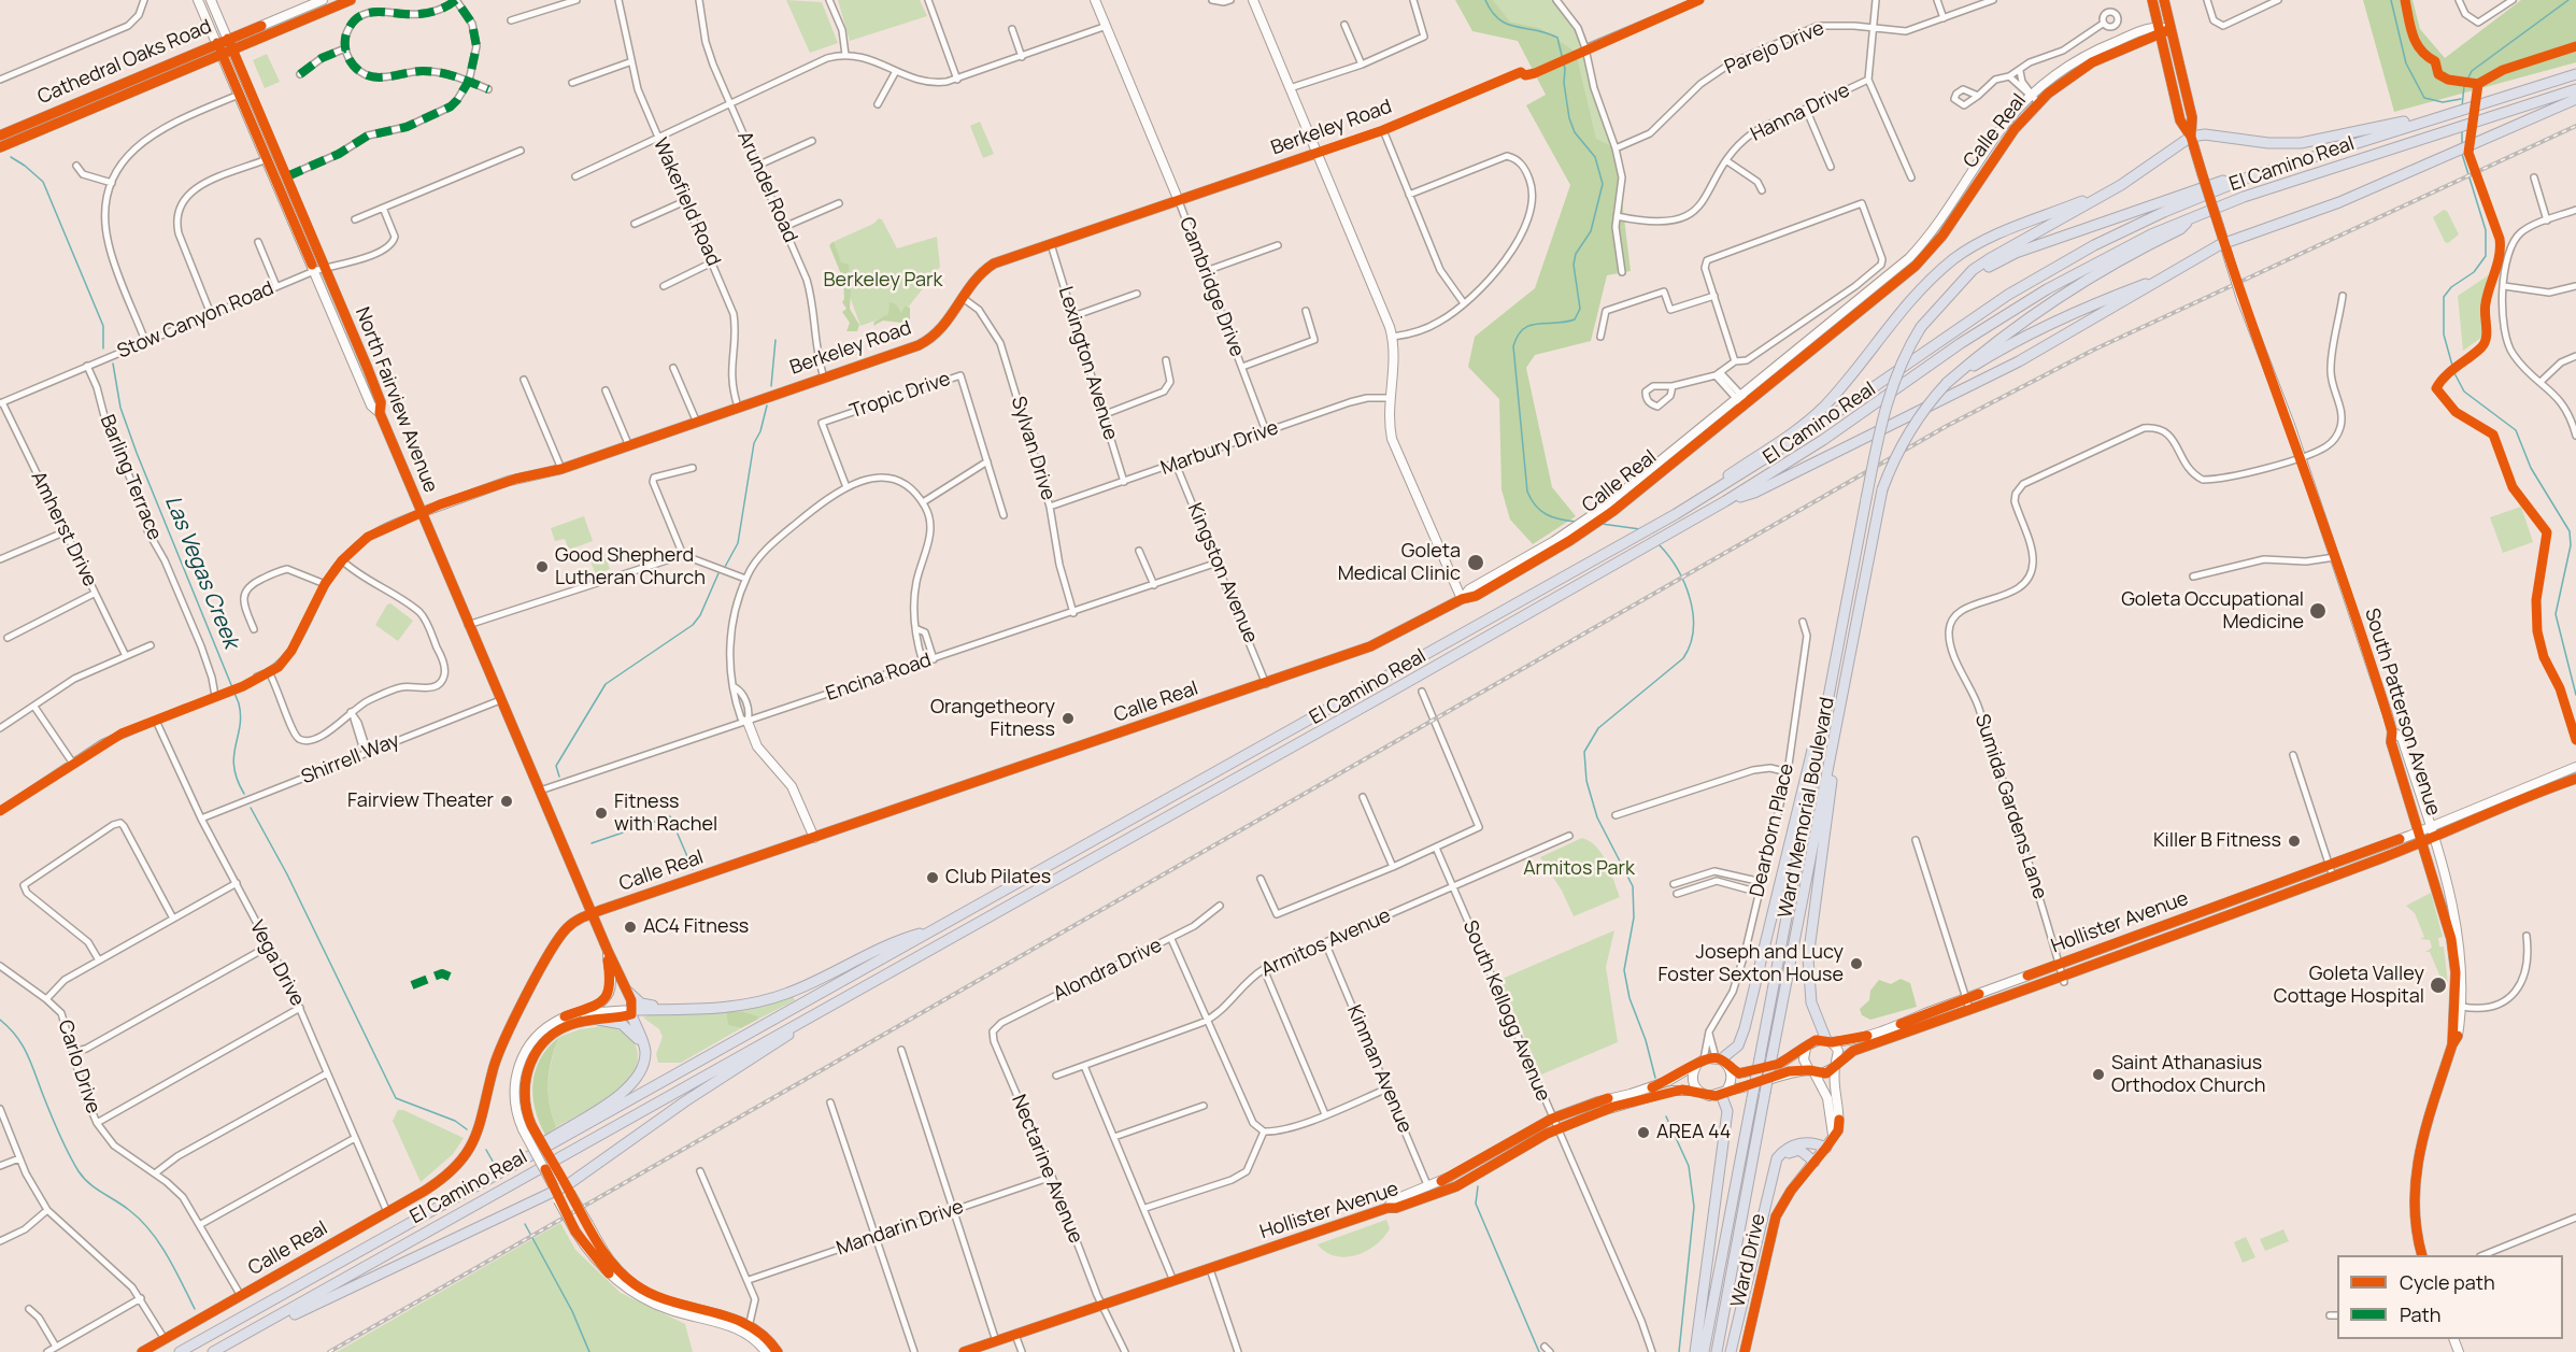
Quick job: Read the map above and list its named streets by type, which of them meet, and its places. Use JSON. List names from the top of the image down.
{
  "streets": {
    "highway": ["El Camino Real", "Ward Memorial Boulevard"],
    "main road": [
      "Cathedral Oaks Road",
      "Berkeley Road",
      "Calle Real",
      "Cambridge Drive",
      "North Fairview Avenue",
      "South Patterson Avenue",
      "Hollister Avenue",
      "Ward Drive"
    ],
    "street": [
      "Parejo Drive",
      "Hanna Drive",
      "Arundel Road",
      "Wakefield Road",
      "Stow Canyon Road",
      "Lexington Avenue",
      "Tropic Drive",
      "Sylvan Drive",
      "Marbury Drive",
      "Barling Terrace",
      "Amherst Drive",
      "Kingston Avenue",
      "Encina Road",
      "Shirrell Way",
      "Sumida Gardens Lane",
      "Dearborn Place",
      "Armitos Avenue",
      "Vega Drive",
      "Alondra Drive",
      "South Kellogg Avenue",
      "Carlo Drive",
      "Kinman Avenue",
      "Nectarine Avenue",
      "Mandarin Drive"
    ]
  },
  "crossings": [
    ["Cathedral Oaks Road", "North Fairview Avenue"],
    ["Berkeley Road", "Arundel Road"],
    ["Berkeley Road", "Wakefield Road"],
    ["Berkeley Road", "Cambridge Drive"],
    ["Berkeley Road", "Lexington Avenue"],
    ["Berkeley Road", "North Fairview Avenue"],
    ["Berkeley Road", "Sylvan Drive"],
    ["Calle Real", "North Fairview Avenue"],
    ["Calle Real", "Kingston Avenue"],
    ["Calle Real", "Vega Drive"],
    ["Calle Real", "Carlo Drive"],
    ["Cambridge Drive", "Marbury Drive"],
    ["Stow Canyon Road", "North Fairview Avenue"],
    ["Stow Canyon Road", "Barling Terrace"],
    ["Stow Canyon Road", "Amherst Drive"],
    ["Lexington Avenue", "Marbury Drive"],
    ["North Fairview Avenue", "Encina Road"],
    ["North Fairview Avenue", "Shirrell Way"],
    ["Sylvan Drive", "Marbury Drive"],
    ["Sylvan Drive", "Encina Road"],
    ["Marbury Drive", "Kingston Avenue"],
    ["Kingston Avenue", "Encina Road"],
    ["South Patterson Avenue", "Sumida Gardens Lane"],
    ["South Patterson Avenue", "Hollister Avenue"],
    ["Shirrell Way", "Vega Drive"],
    ["Sumida Gardens Lane", "Hollister Avenue"],
    ["Dearborn Place", "Hollister Avenue"],
    ["Hollister Avenue", "South Kellogg Avenue"],
    ["Hollister Avenue", "Kinman Avenue"],
    ["Hollister Avenue", "Nectarine Avenue"],
    ["Hollister Avenue", "Ward Drive"],
    ["Armitos Avenue", "South Kellogg Avenue"],
    ["Armitos Avenue", "Kinman Avenue"],
    ["Alondra Drive", "Nectarine Avenue"],
    ["Nectarine Avenue", "Mandarin Drive"]
  ],
  "water": ["Las Vegas Creek"],
  "parks": ["Berkeley Park", "Armitos Park"],
  "places": [
    "Goleta Medical Clinic",
    "Good Shepherd Lutheran Church",
    "Goleta Occupational Medicine",
    "Orangetheory Fitness",
    "Fairview Theater",
    "Fitness with Rachel",
    "Killer B Fitness",
    "Club Pilates",
    "AC4 Fitness",
    "Joseph and Lucy Foster Sexton House",
    "Goleta Valley Cottage Hospital",
    "Saint Athanasius Orthodox Church",
    "AREA 44"
  ],
  "legend": ["Cycle path", "Path"]
}
